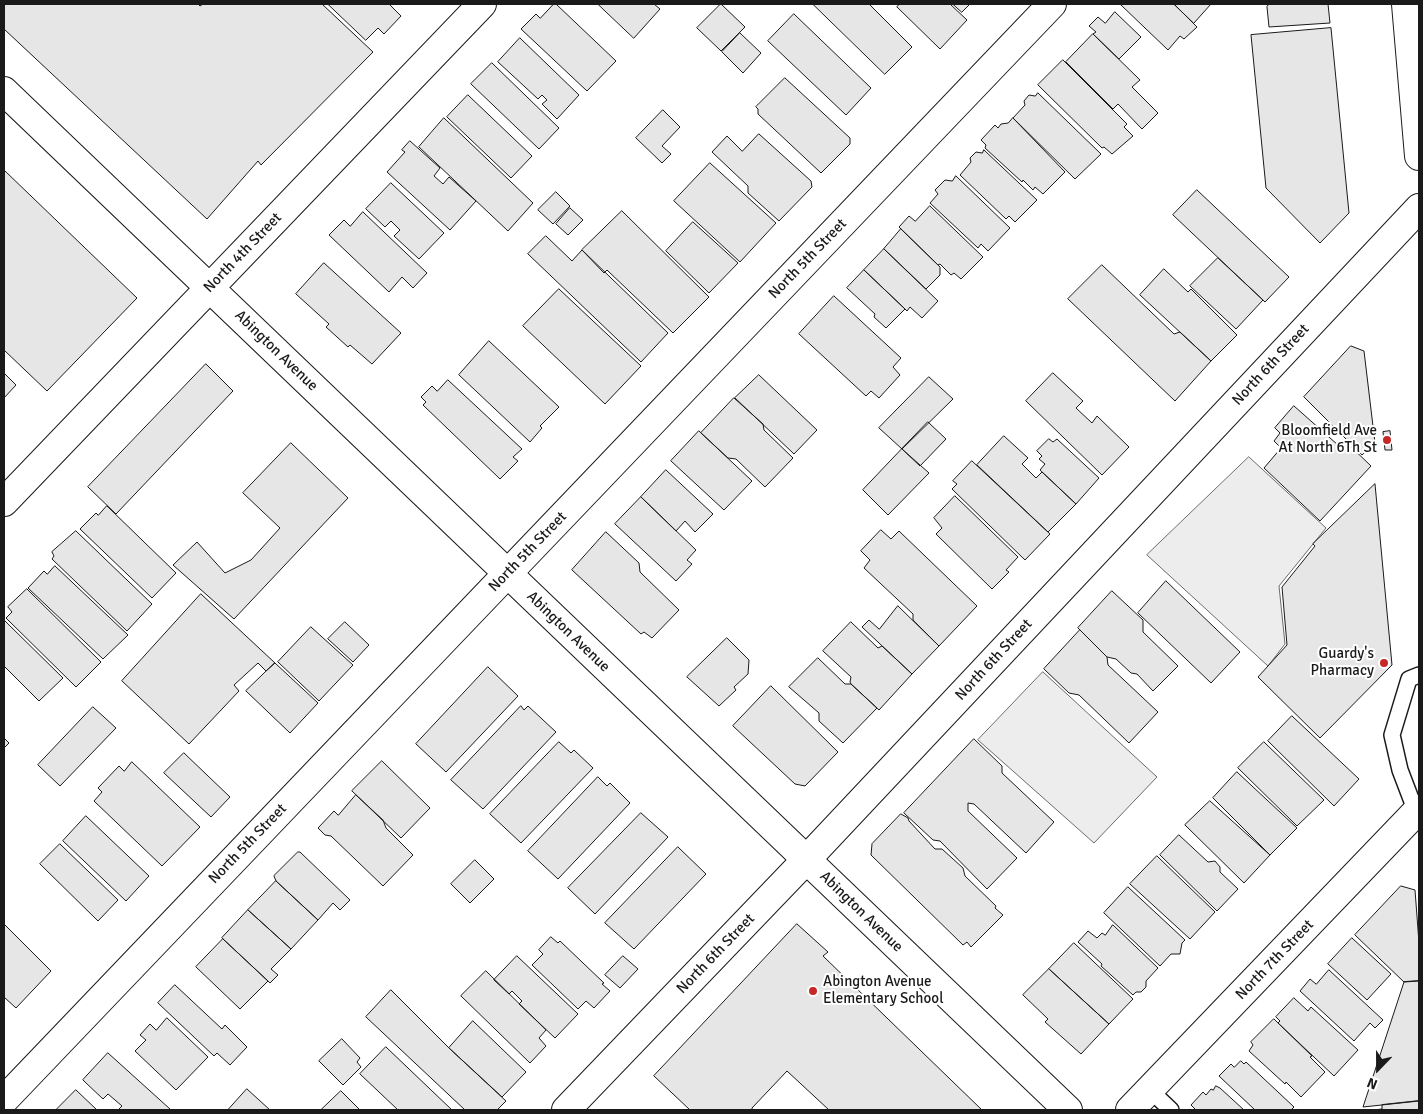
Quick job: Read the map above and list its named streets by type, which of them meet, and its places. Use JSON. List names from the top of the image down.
{
  "streets": {
    "street": [
      "North 4th Street",
      "North 5th Street",
      "Abington Avenue",
      "North 6th Street",
      "North 7th Street"
    ]
  },
  "crossings": [
    ["North 4th Street", "Abington Avenue"],
    ["North 5th Street", "Abington Avenue"],
    ["Abington Avenue", "North 6th Street"]
  ],
  "places": ["Bloomfield Ave At North 6Th St", "Guardy's Pharmacy", "Abington Avenue Elementary School"],
  "north": "bottom"
}
